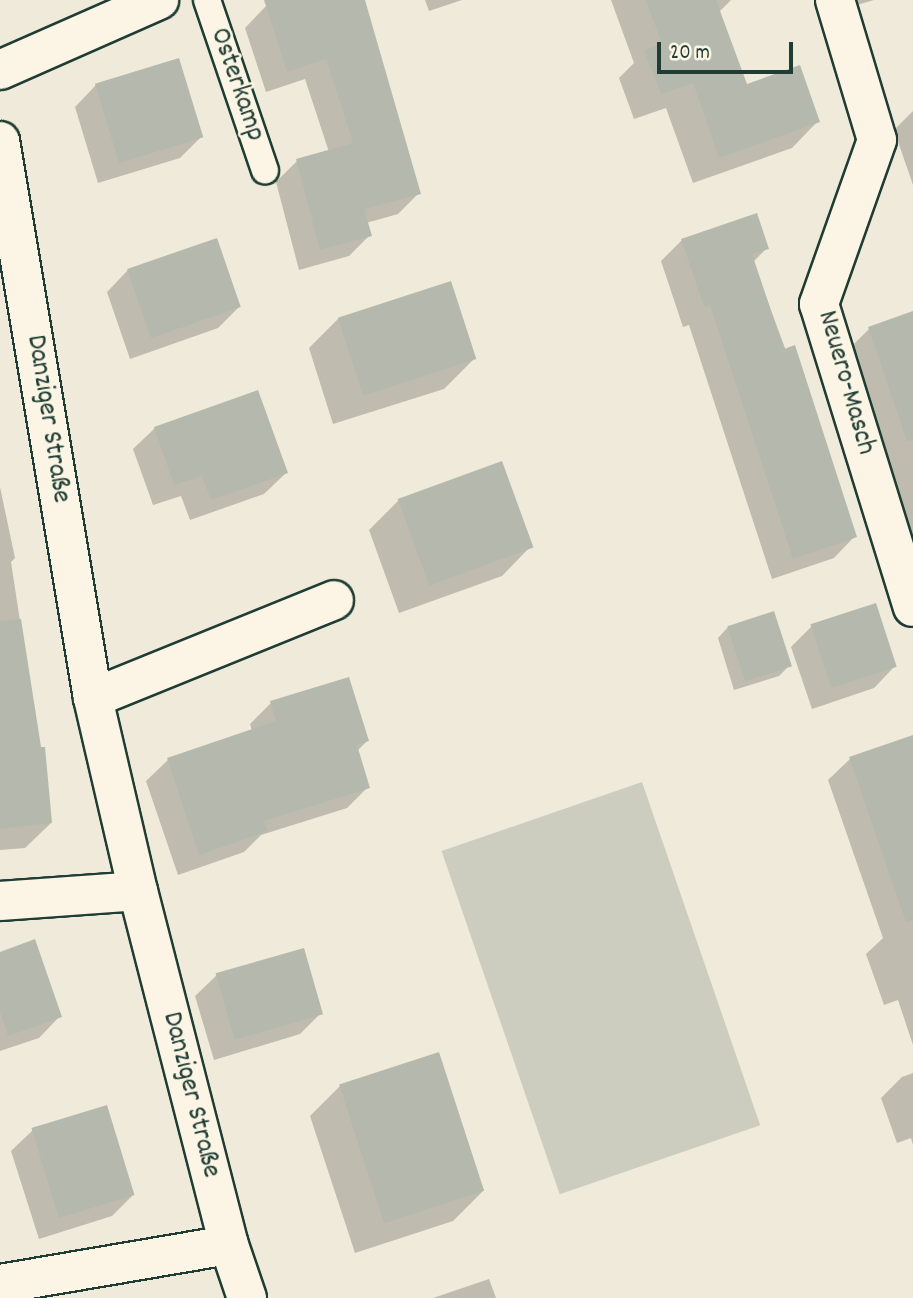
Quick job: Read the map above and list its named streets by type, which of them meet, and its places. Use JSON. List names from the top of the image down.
{
  "streets": {
    "street": ["Neuero-Masch", "Danziger Straße"],
    "lane": ["Osterkamp"]
  },
  "scale_bar": "20 m"
}
